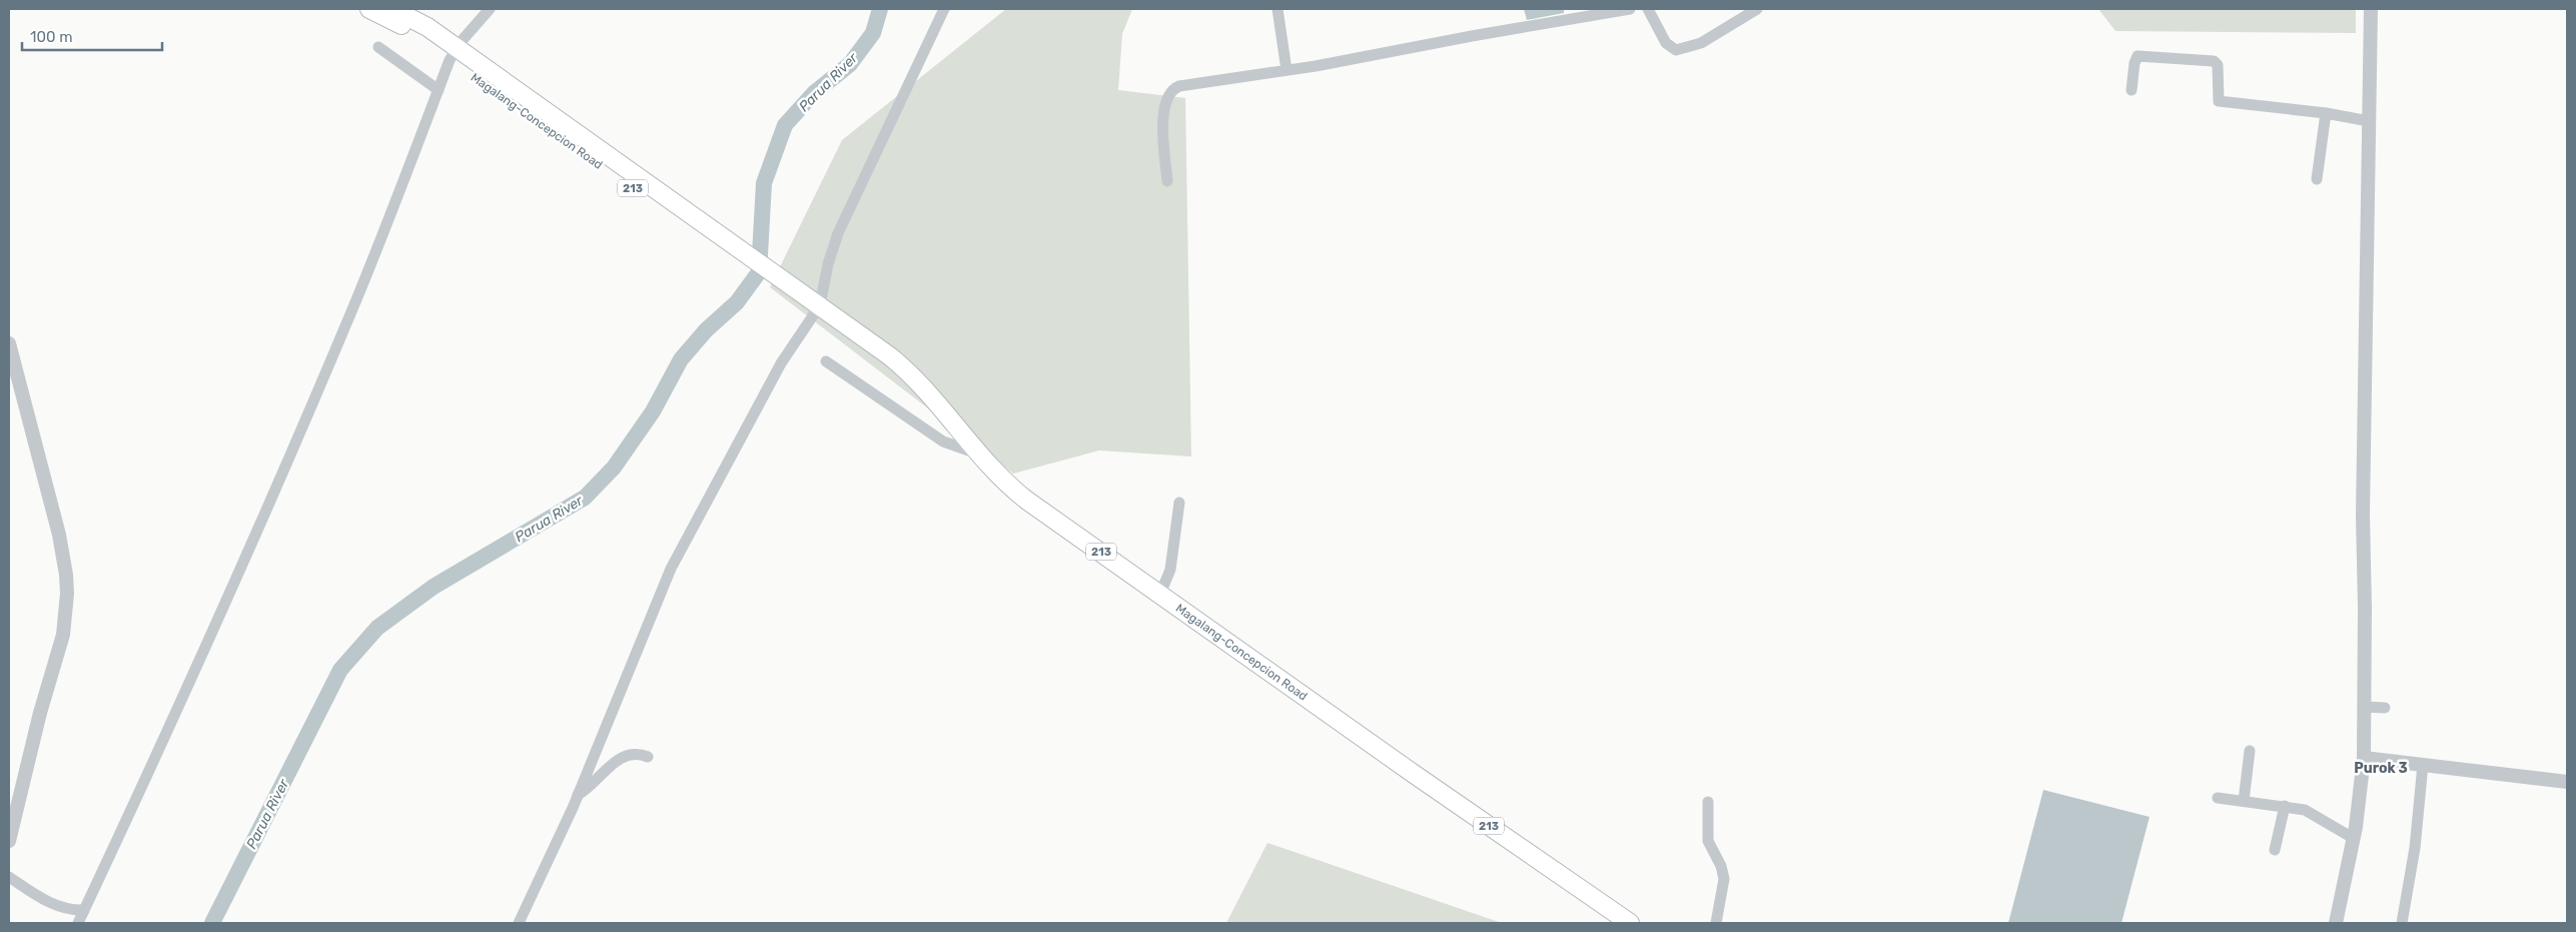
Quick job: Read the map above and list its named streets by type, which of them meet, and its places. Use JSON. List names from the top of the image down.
{
  "streets": {
    "main road": ["Magalang-Concepcion Road", "213"]
  },
  "districts": ["Purok 3"],
  "water": ["Parua River"],
  "scale_bar": "100 m"
}
